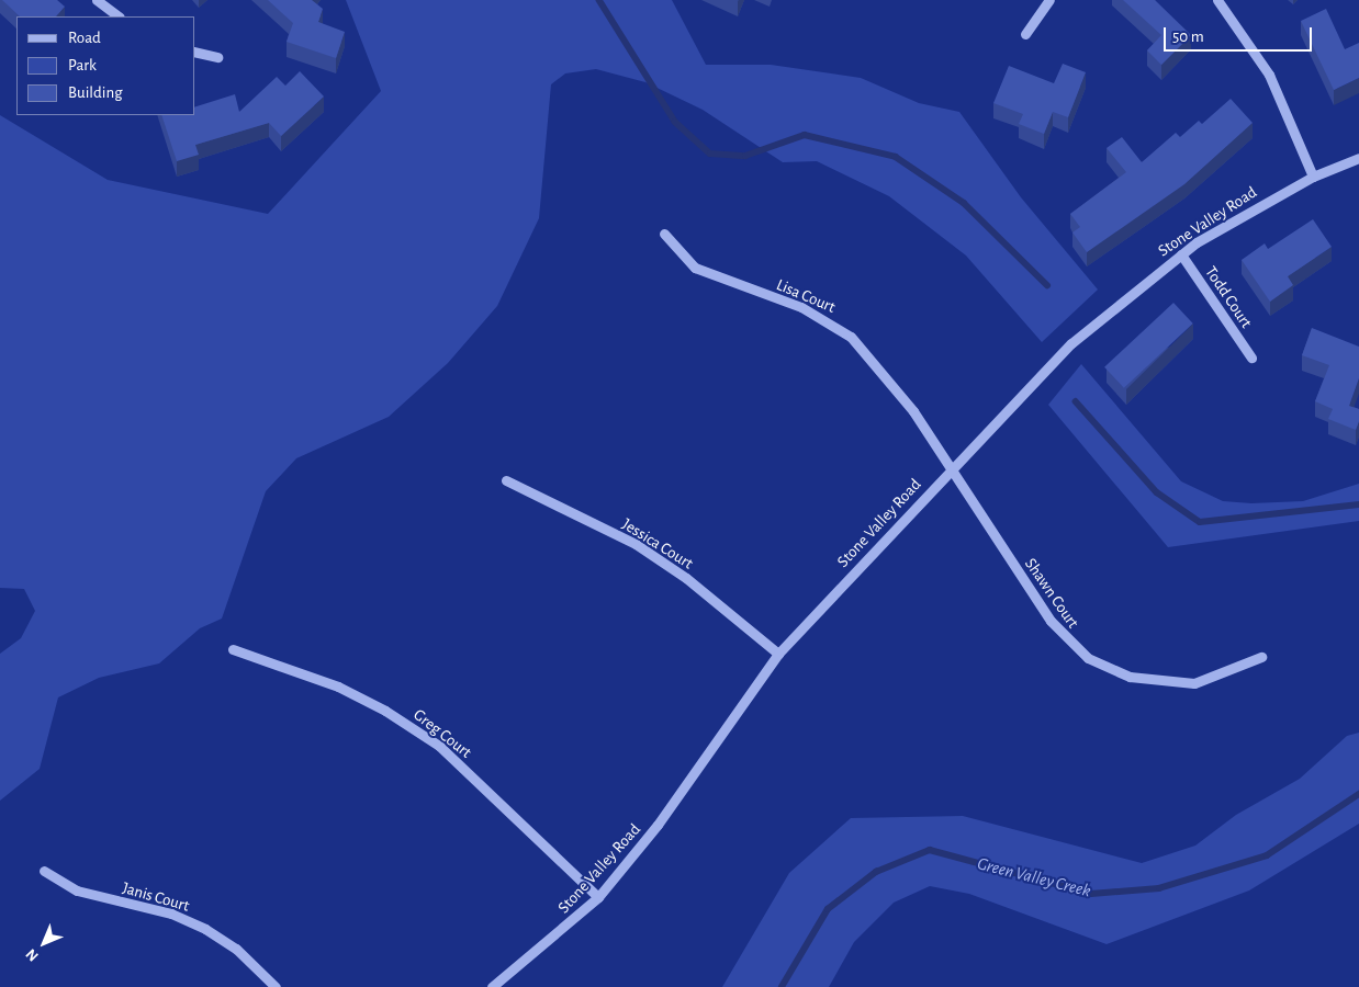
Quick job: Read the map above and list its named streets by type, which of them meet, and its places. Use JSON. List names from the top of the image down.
{
  "streets": {
    "street": [
      "Stone Valley Road",
      "Lisa Court",
      "Todd Court",
      "Jessica Court",
      "Shawn Court",
      "Greg Court",
      "Janis Court"
    ]
  },
  "crossings": [
    ["Stone Valley Road", "Lisa Court"],
    ["Stone Valley Road", "Todd Court"],
    ["Stone Valley Road", "Jessica Court"],
    ["Stone Valley Road", "Shawn Court"],
    ["Stone Valley Road", "Greg Court"],
    ["Lisa Court", "Shawn Court"]
  ],
  "water": ["Green Valley Creek"],
  "legend": ["Road", "Park", "Building"],
  "scale_bar": "50 m",
  "north": "bottom left"
}
